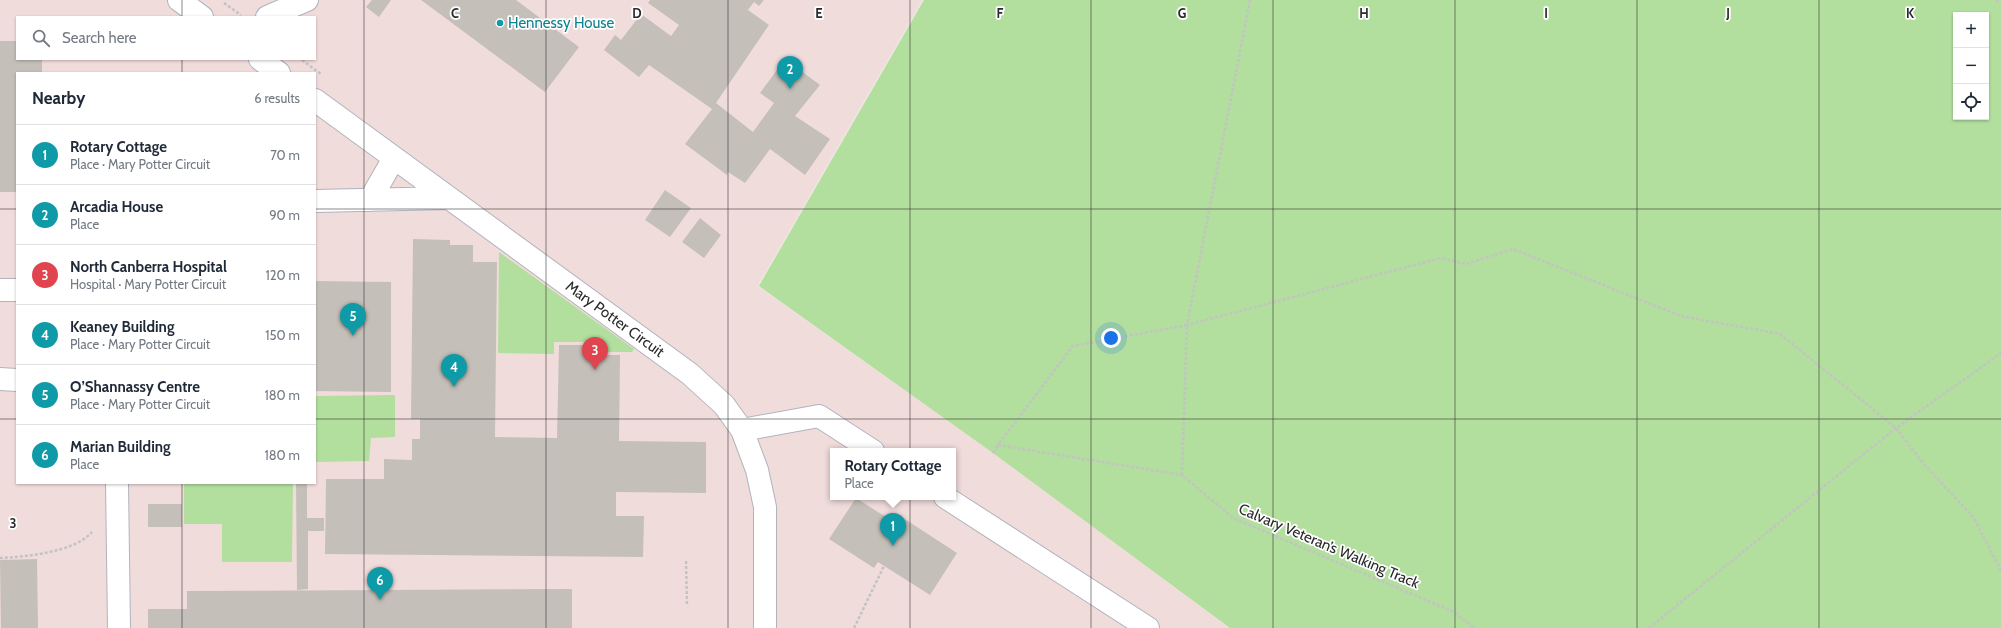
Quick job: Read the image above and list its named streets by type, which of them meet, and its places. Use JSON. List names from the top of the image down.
{
  "streets": {
    "street": ["Mary Potter Circuit"],
    "path": ["Calvary Veteran’s Walking Track"]
  },
  "places": ["Hennessy House"],
  "page": {
    "map_buttons": ["+", "−"],
    "search": "Search here",
    "pins": [
      "2",
      "5",
      "3",
      "4",
      "1",
      "6"
    ],
    "heading": ["Nearby", "6 results"],
    "list": [
      {
        "mark": "1",
        "name": "Rotary Cottage",
        "note": "Place · Mary Potter Circuit",
        "value": "70 m"
      },
      {
        "mark": "2",
        "name": "Arcadia House",
        "note": "Place",
        "value": "90 m"
      },
      {
        "mark": "3",
        "name": "North Canberra Hospital",
        "note": "Hospital · Mary Potter Circuit",
        "value": "120 m"
      },
      {
        "mark": "4",
        "name": "Keaney Building",
        "note": "Place · Mary Potter Circuit",
        "value": "150 m"
      },
      {
        "mark": "5",
        "name": "O’Shannassy Centre",
        "note": "Place · Mary Potter Circuit",
        "value": "180 m"
      },
      {
        "mark": "6",
        "name": "Marian Building",
        "note": "Place",
        "value": "180 m"
      }
    ],
    "popup": ["Rotary Cottage", "Place"]
  },
  "grid": {
    "columns": [
      "C",
      "D",
      "E",
      "F",
      "G",
      "H",
      "I",
      "J",
      "K"
    ],
    "rows": ["3"]
  }
}
